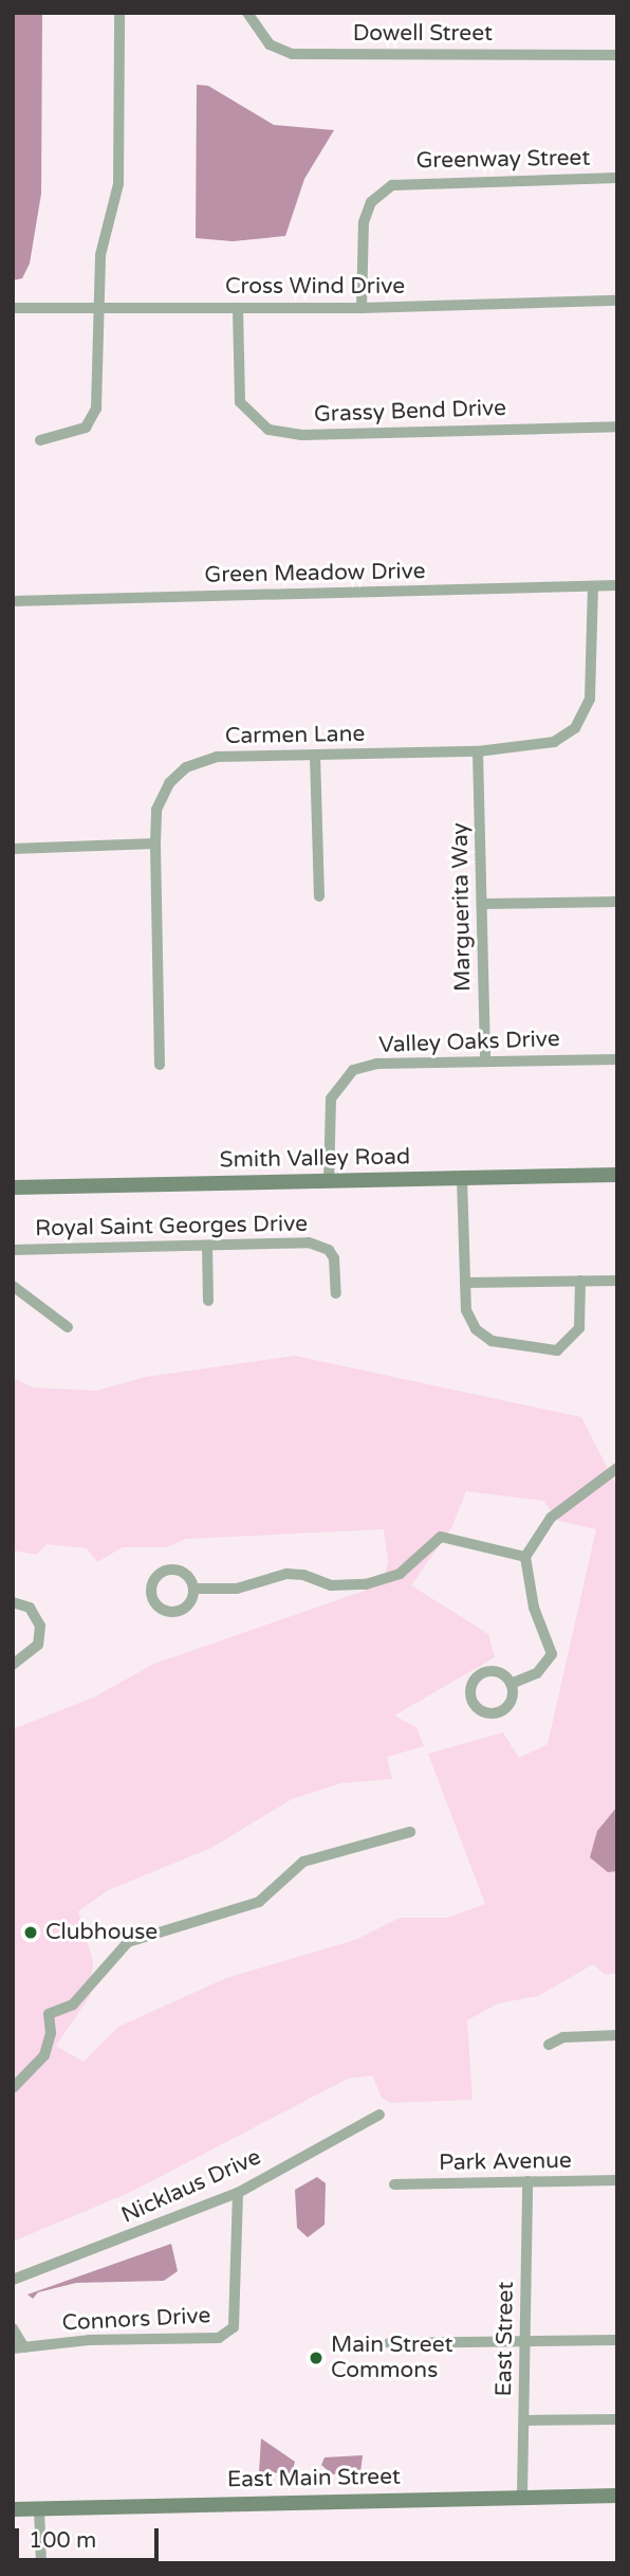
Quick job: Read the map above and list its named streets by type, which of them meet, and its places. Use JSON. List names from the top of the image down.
{
  "streets": {
    "main road": ["Smith Valley Road", "East Main Street"],
    "street": [
      "Dowell Street",
      "Greenway Street",
      "Cross Wind Drive",
      "Grassy Bend Drive",
      "Green Meadow Drive",
      "Carmen Lane",
      "Marguerita Way",
      "Valley Oaks Drive",
      "Royal Saint Georges Drive",
      "Park Avenue",
      "Nicklaus Drive",
      "Connors Drive",
      "East Street"
    ]
  },
  "crossings": [
    ["Greenway Street", "Cross Wind Drive"],
    ["Cross Wind Drive", "Grassy Bend Drive"],
    ["Green Meadow Drive", "Carmen Lane"],
    ["Carmen Lane", "Marguerita Way"],
    ["Marguerita Way", "Valley Oaks Drive"],
    ["Valley Oaks Drive", "Smith Valley Road"],
    ["Park Avenue", "East Street"],
    ["Nicklaus Drive", "Connors Drive"],
    ["East Street", "East Main Street"]
  ],
  "places": ["Clubhouse", "Main Street Commons"],
  "scale_bar": "100 m"
}
